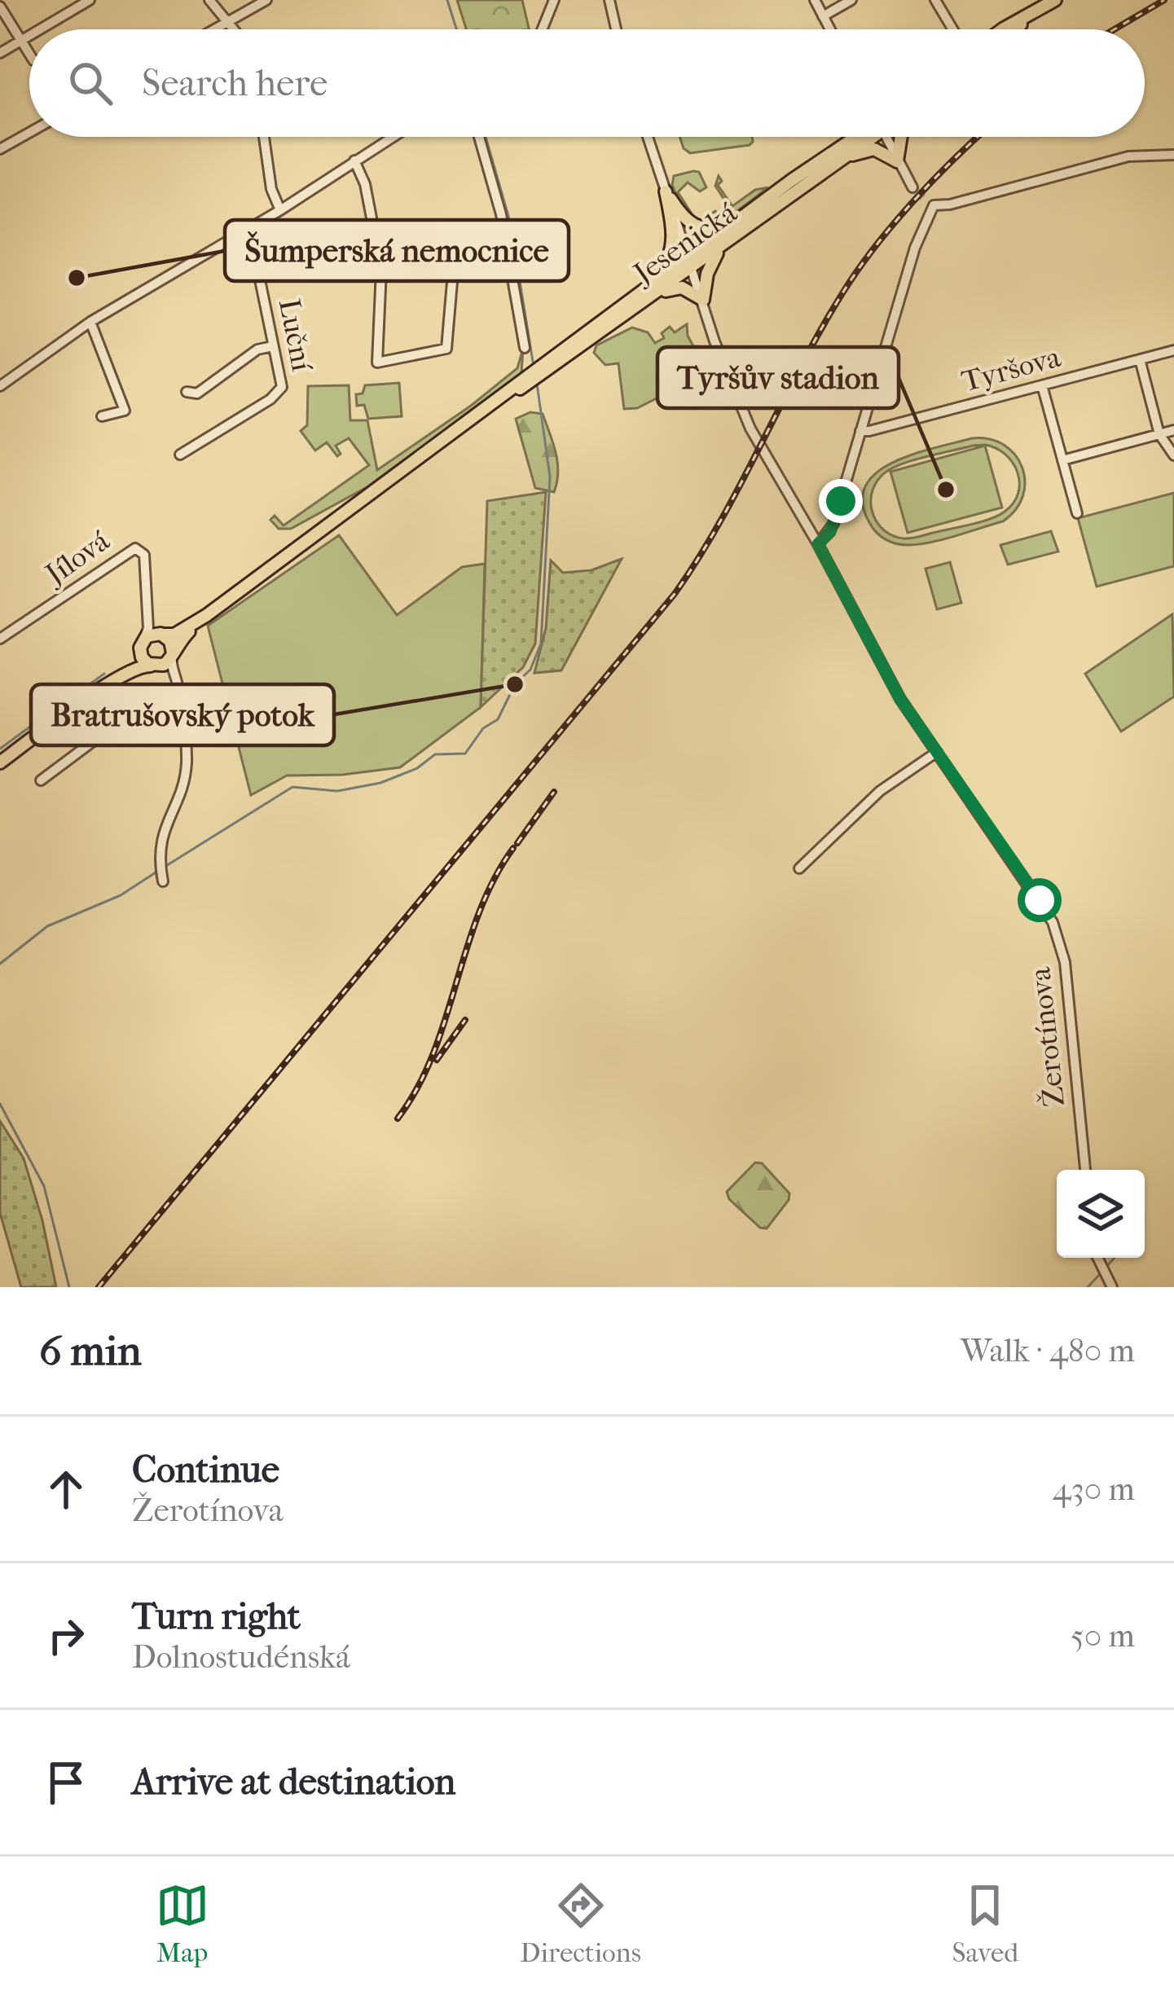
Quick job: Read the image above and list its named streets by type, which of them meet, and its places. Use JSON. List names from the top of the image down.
{
  "streets": {
    "main road": ["Jesenická"],
    "street": [
      "Luční",
      "Tyršova",
      "Jílová",
      "Žerotínova"
    ]
  },
  "crossings": [
    ["Jesenická", "Jílová"],
    ["Jesenická", "Žerotínova"]
  ],
  "places": ["Šumperská nemocnice", "Tyršův stadion", "Bratrušovský potok"],
  "page": {
    "search": "Search here",
    "heading": ["6 min", "Walk · 480 m"],
    "list": [
      ["Continue", "Žerotínova", "430 m"],
      ["Turn right", "Dolnostudénská", "50 m"],
      "Arrive at destination"
    ],
    "nav": ["Map", "Directions", "Saved"]
  }
}
